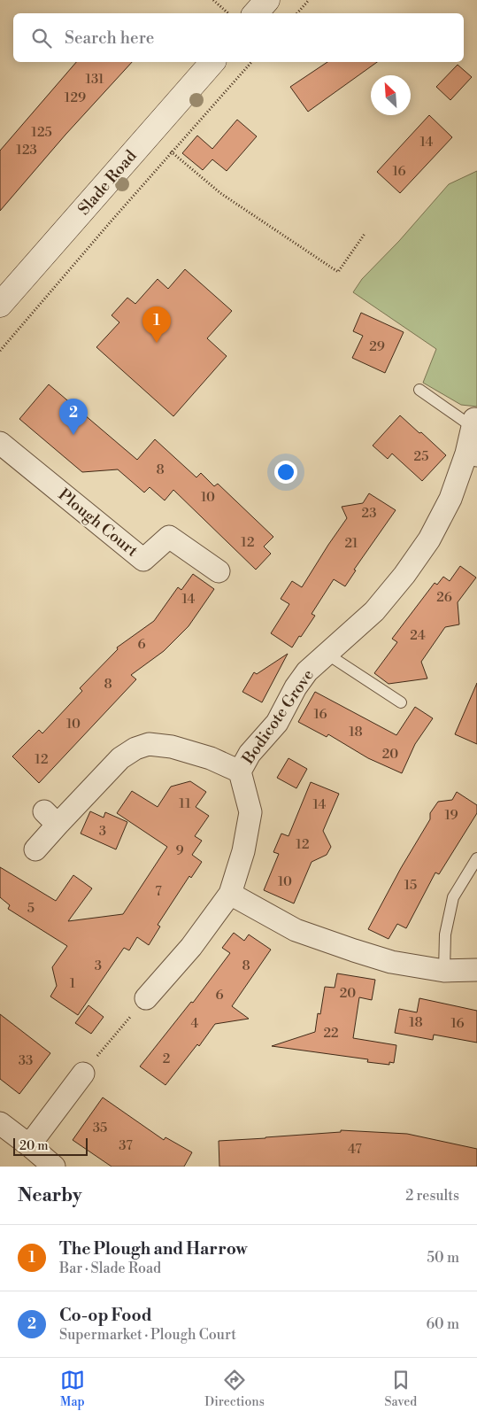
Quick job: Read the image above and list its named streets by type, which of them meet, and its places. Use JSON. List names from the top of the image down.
{
  "streets": {
    "main road": ["Slade Road"],
    "street": ["Plough Court", "Bodicote Grove"]
  },
  "house_numbers": [
    "131",
    "129",
    "125",
    "14",
    "123",
    "16",
    "29",
    "25",
    "8",
    "10",
    "23",
    "12",
    "21",
    "26",
    "14",
    "24",
    "6",
    "8",
    "16",
    "10",
    "18",
    "20",
    "12",
    "11",
    "14",
    "19",
    "3",
    "12",
    "9",
    "10",
    "15",
    "7",
    "5",
    "3",
    "8",
    "1",
    "20",
    "6",
    "18",
    "4",
    "16",
    "22",
    "2",
    "33",
    "35",
    "37",
    "47"
  ],
  "scale_bar": "20 m",
  "north": "top left",
  "page": {
    "search": "Search here",
    "pins": ["1", "2"],
    "scale": "20 m",
    "heading": ["Nearby", "2 results"],
    "list": [
      {
        "mark": "1",
        "name": "The Plough and Harrow",
        "note": "Bar · Slade Road",
        "value": "50 m"
      },
      {
        "mark": "2",
        "name": "Co-op Food",
        "note": "Supermarket · Plough Court",
        "value": "60 m"
      }
    ],
    "nav": ["Map", "Directions", "Saved"]
  }
}
